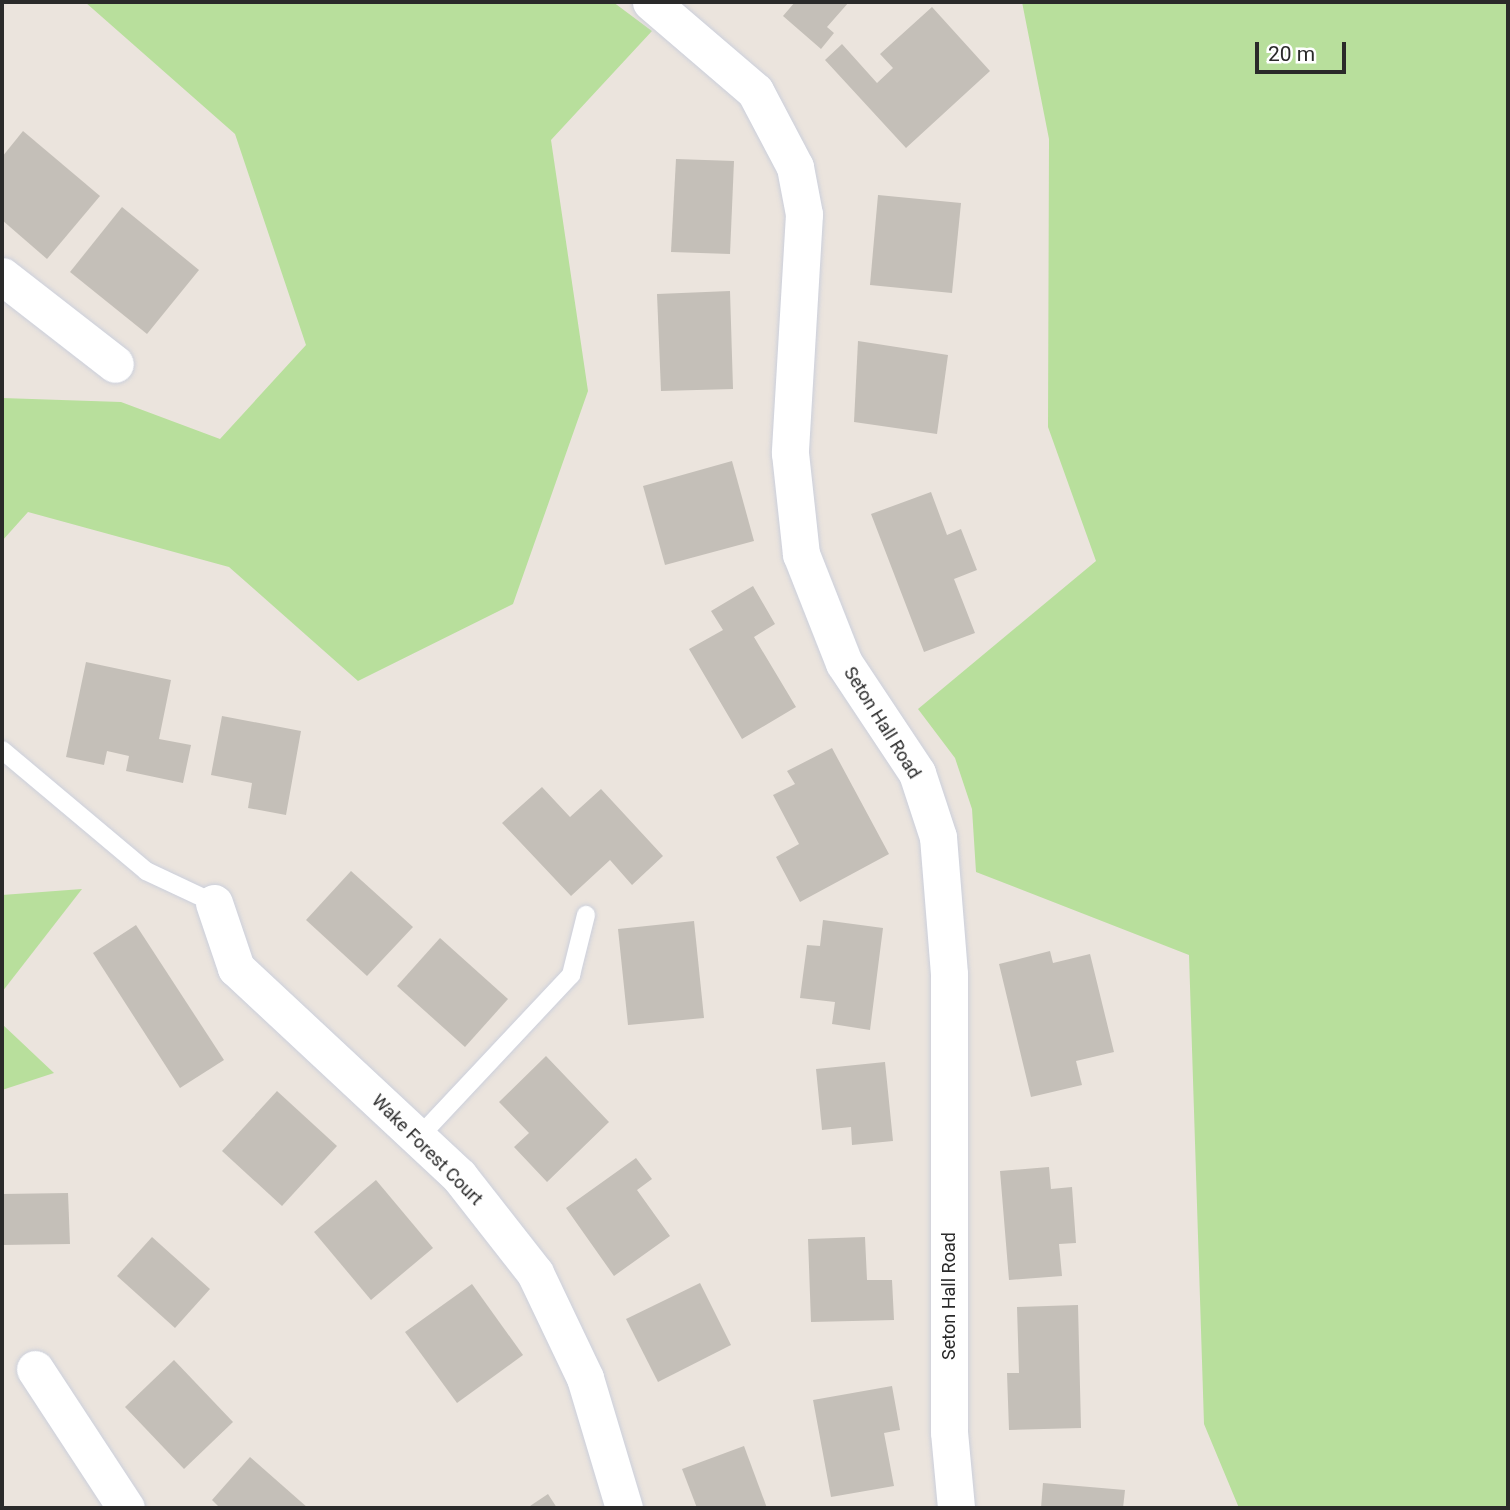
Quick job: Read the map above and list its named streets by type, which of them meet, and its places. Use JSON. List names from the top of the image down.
{
  "streets": {
    "street": ["Seton Hall Road", "Wake Forest Court"]
  },
  "scale_bar": "20 m"
}
